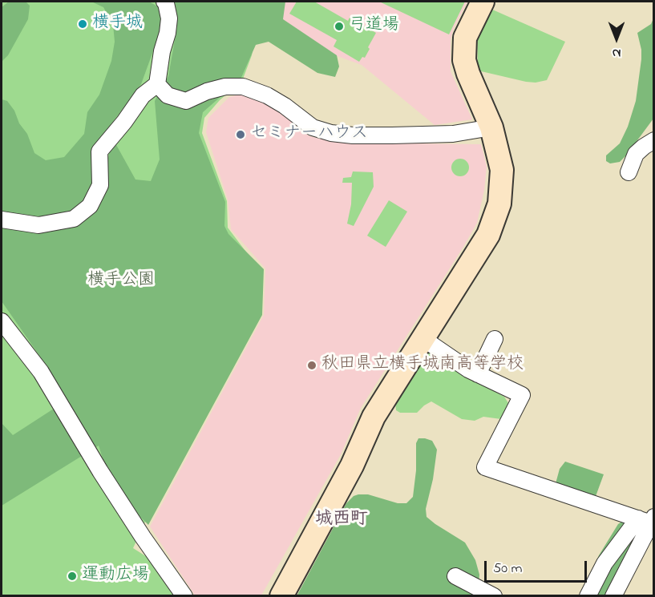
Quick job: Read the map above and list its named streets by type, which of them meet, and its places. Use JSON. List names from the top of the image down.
{
  "districts": ["城西町"],
  "parks": ["横手公園"],
  "places": [
    "横手城",
    "弓道場",
    "セミナーハウス",
    "秋田県立横手城南高等学校",
    "運動広場"
  ],
  "scale_bar": "50 m",
  "north": "bottom"
}
